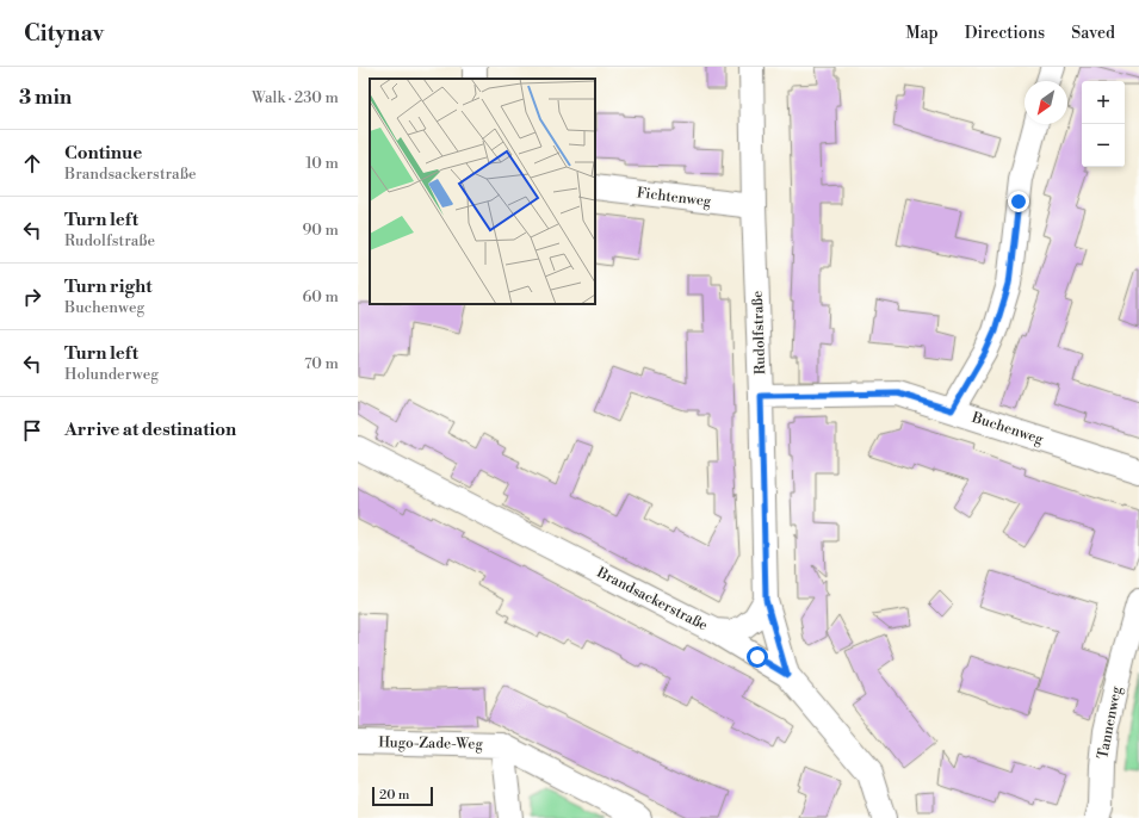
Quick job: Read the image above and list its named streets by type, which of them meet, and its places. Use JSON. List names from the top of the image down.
{
  "streets": {
    "street": [
      "Fichtenweg",
      "Rudolfstraße",
      "Buchenweg",
      "Brandsackerstraße",
      "Tannenweg",
      "Hugo-Zade-Weg"
    ]
  },
  "crossings": [
    ["Fichtenweg", "Rudolfstraße"],
    ["Rudolfstraße", "Buchenweg"],
    ["Rudolfstraße", "Brandsackerstraße"]
  ],
  "scale_bar": "20 m",
  "north": "bottom left",
  "page": {
    "header": "Citynav",
    "nav": ["Map", "Directions", "Saved"],
    "heading": ["3 min", "Walk · 230 m"],
    "map_buttons": ["+", "−"],
    "list": [
      ["Continue", "Brandsackerstraße", "10 m"],
      ["Turn left", "Rudolfstraße", "90 m"],
      ["Turn right", "Buchenweg", "60 m"],
      ["Turn left", "Holunderweg", "70 m"],
      "Arrive at destination"
    ],
    "scale": "20 m"
  }
}
